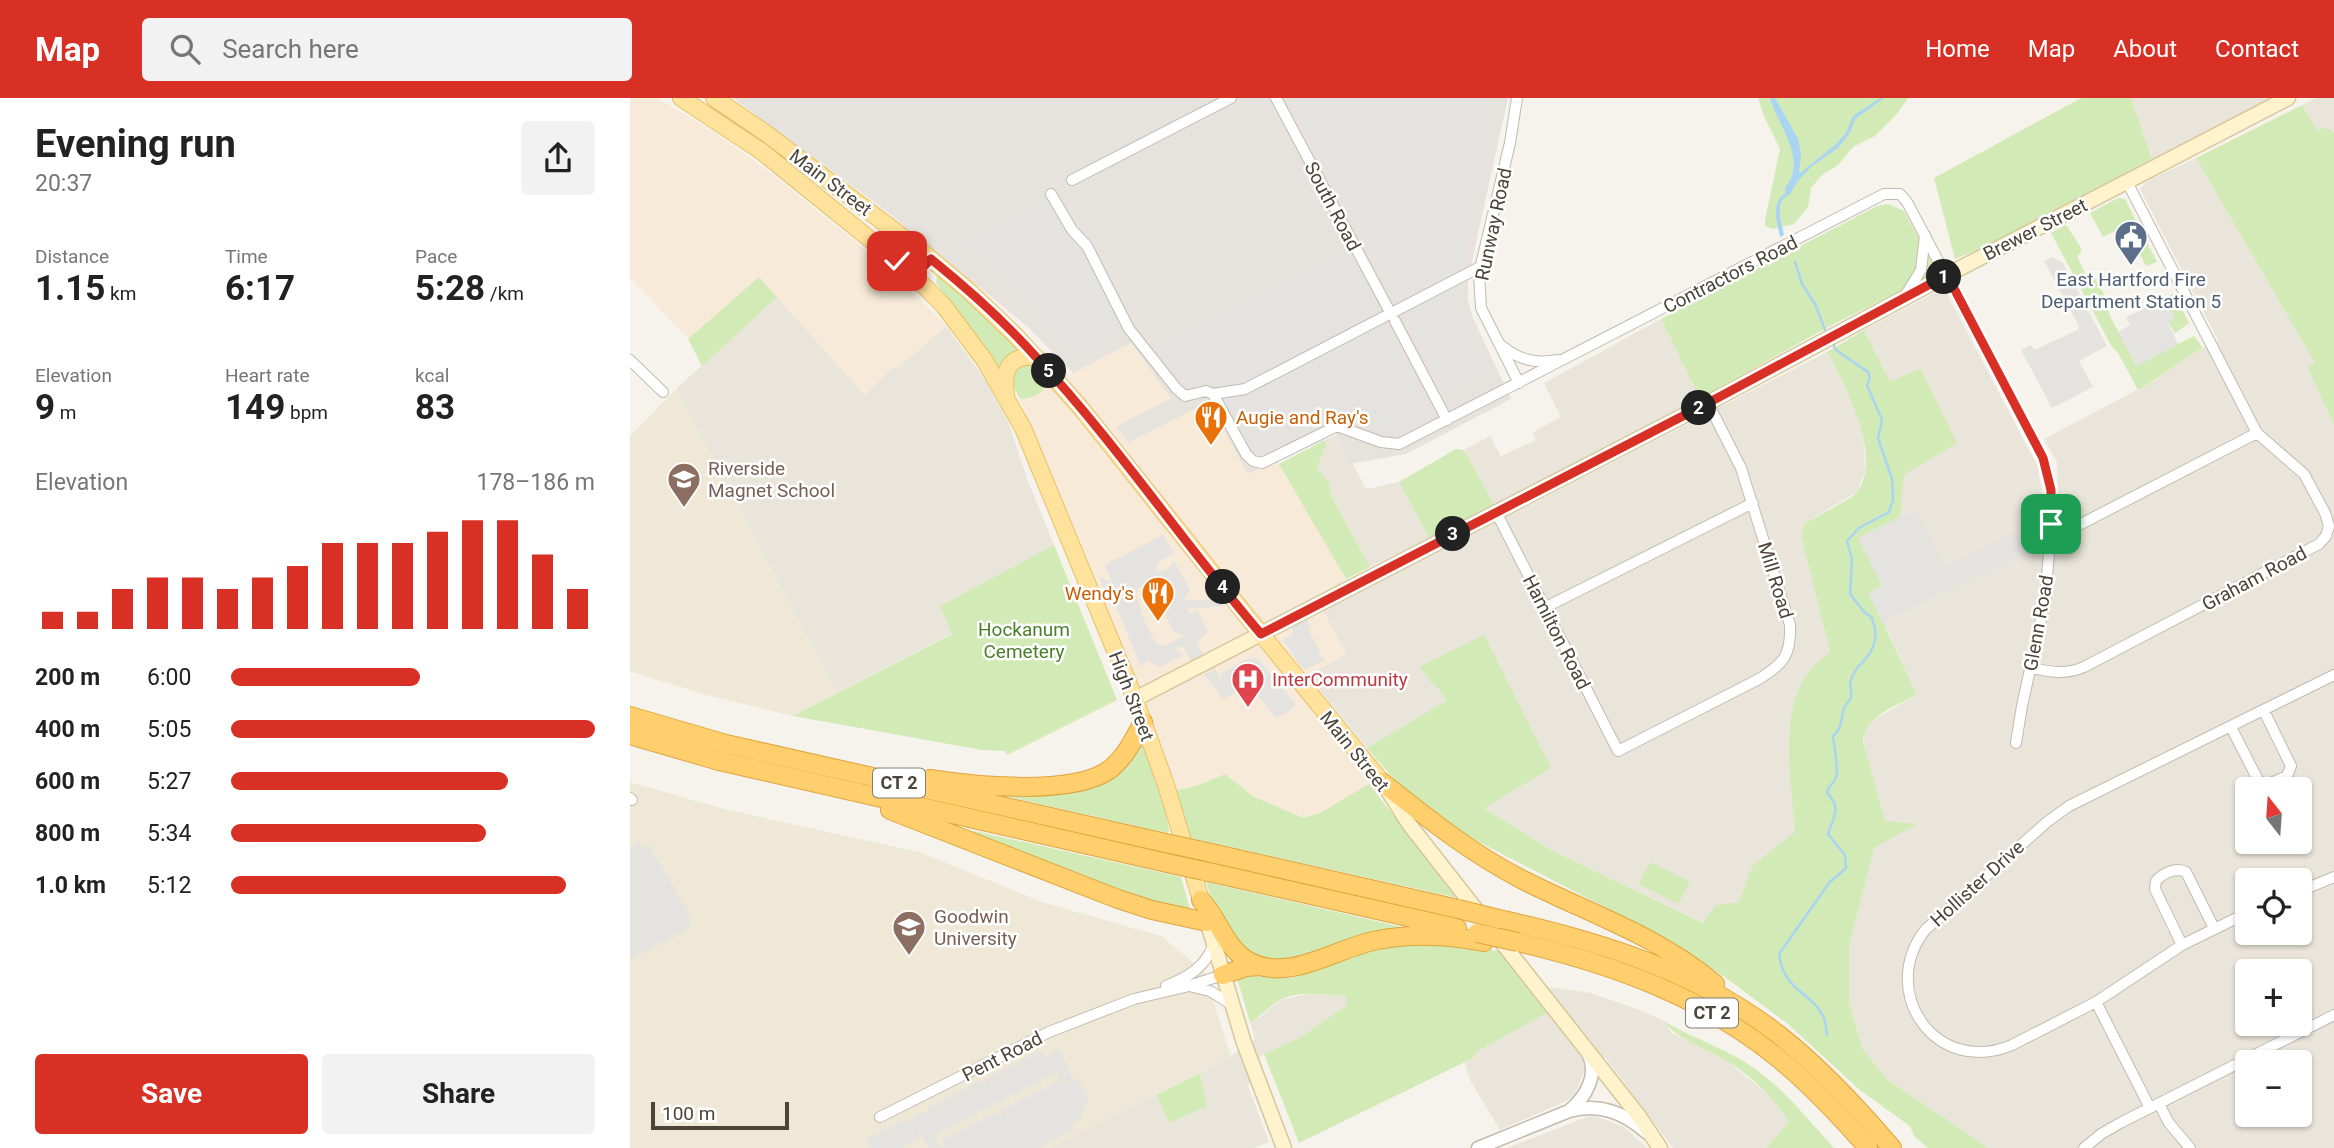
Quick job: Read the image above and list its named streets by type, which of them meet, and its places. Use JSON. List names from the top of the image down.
{
  "streets": {
    "highway": ["CT 2"],
    "main road": ["Main Street", "Brewer Street", "High Street"],
    "street": [
      "South Road",
      "Runway Road",
      "Contractors Road",
      "Graham Road",
      "Mill Road",
      "Glenn Road",
      "Hamilton Road",
      "Hollister Drive",
      "Pent Road"
    ]
  },
  "crossings": [
    ["Main Street", "Brewer Street"],
    ["Main Street", "High Street"],
    ["South Road", "Contractors Road"],
    ["Runway Road", "Contractors Road"],
    ["Brewer Street", "Contractors Road"],
    ["Brewer Street", "Graham Road"],
    ["Brewer Street", "Mill Road"],
    ["Brewer Street", "Glenn Road"],
    ["Brewer Street", "Hamilton Road"],
    ["Brewer Street", "High Street"],
    ["Contractors Road", "Glenn Road"],
    ["Graham Road", "Glenn Road"],
    ["Mill Road", "Hamilton Road"],
    ["High Street", "Pent Road"]
  ],
  "parks": ["Hockanum Cemetery"],
  "places": {
    "public building": ["East Hartford Fire Department Station 5"],
    "restaurant": ["Augie and Ray's", "Wendy's"],
    "school or university": ["Riverside Magnet School", "Goodwin University"],
    "hospital": ["InterCommunity"]
  },
  "scale_bar": "100 m",
  "north": "top",
  "page": {
    "header": "Map",
    "search": "Search here",
    "nav": [
      "Home",
      "Map",
      "About",
      "Contact"
    ],
    "heading": ["Evening run", "20:37"],
    "stats": [
      ["Distance", "1.15 km"],
      ["Time", "6:17"],
      ["Pace", "5:28 /km"],
      ["Elevation", "9 m"],
      ["Heart rate", "149 bpm"],
      ["kcal", "83"]
    ],
    "pins": [
      "1",
      "5",
      "2",
      "3",
      "4"
    ],
    "chart": ["Elevation", "178–186 m"],
    "list": [
      {
        "name": "200 m",
        "note": "6:00"
      },
      {
        "name": "400 m",
        "note": "5:05"
      },
      {
        "name": "600 m",
        "note": "5:27"
      },
      {
        "name": "800 m",
        "note": "5:34"
      },
      {
        "name": "1.0 km",
        "note": "5:12"
      }
    ],
    "map_buttons": ["+", "−"],
    "buttons": ["Save", "Share"],
    "scale": "100 m"
  }
}
